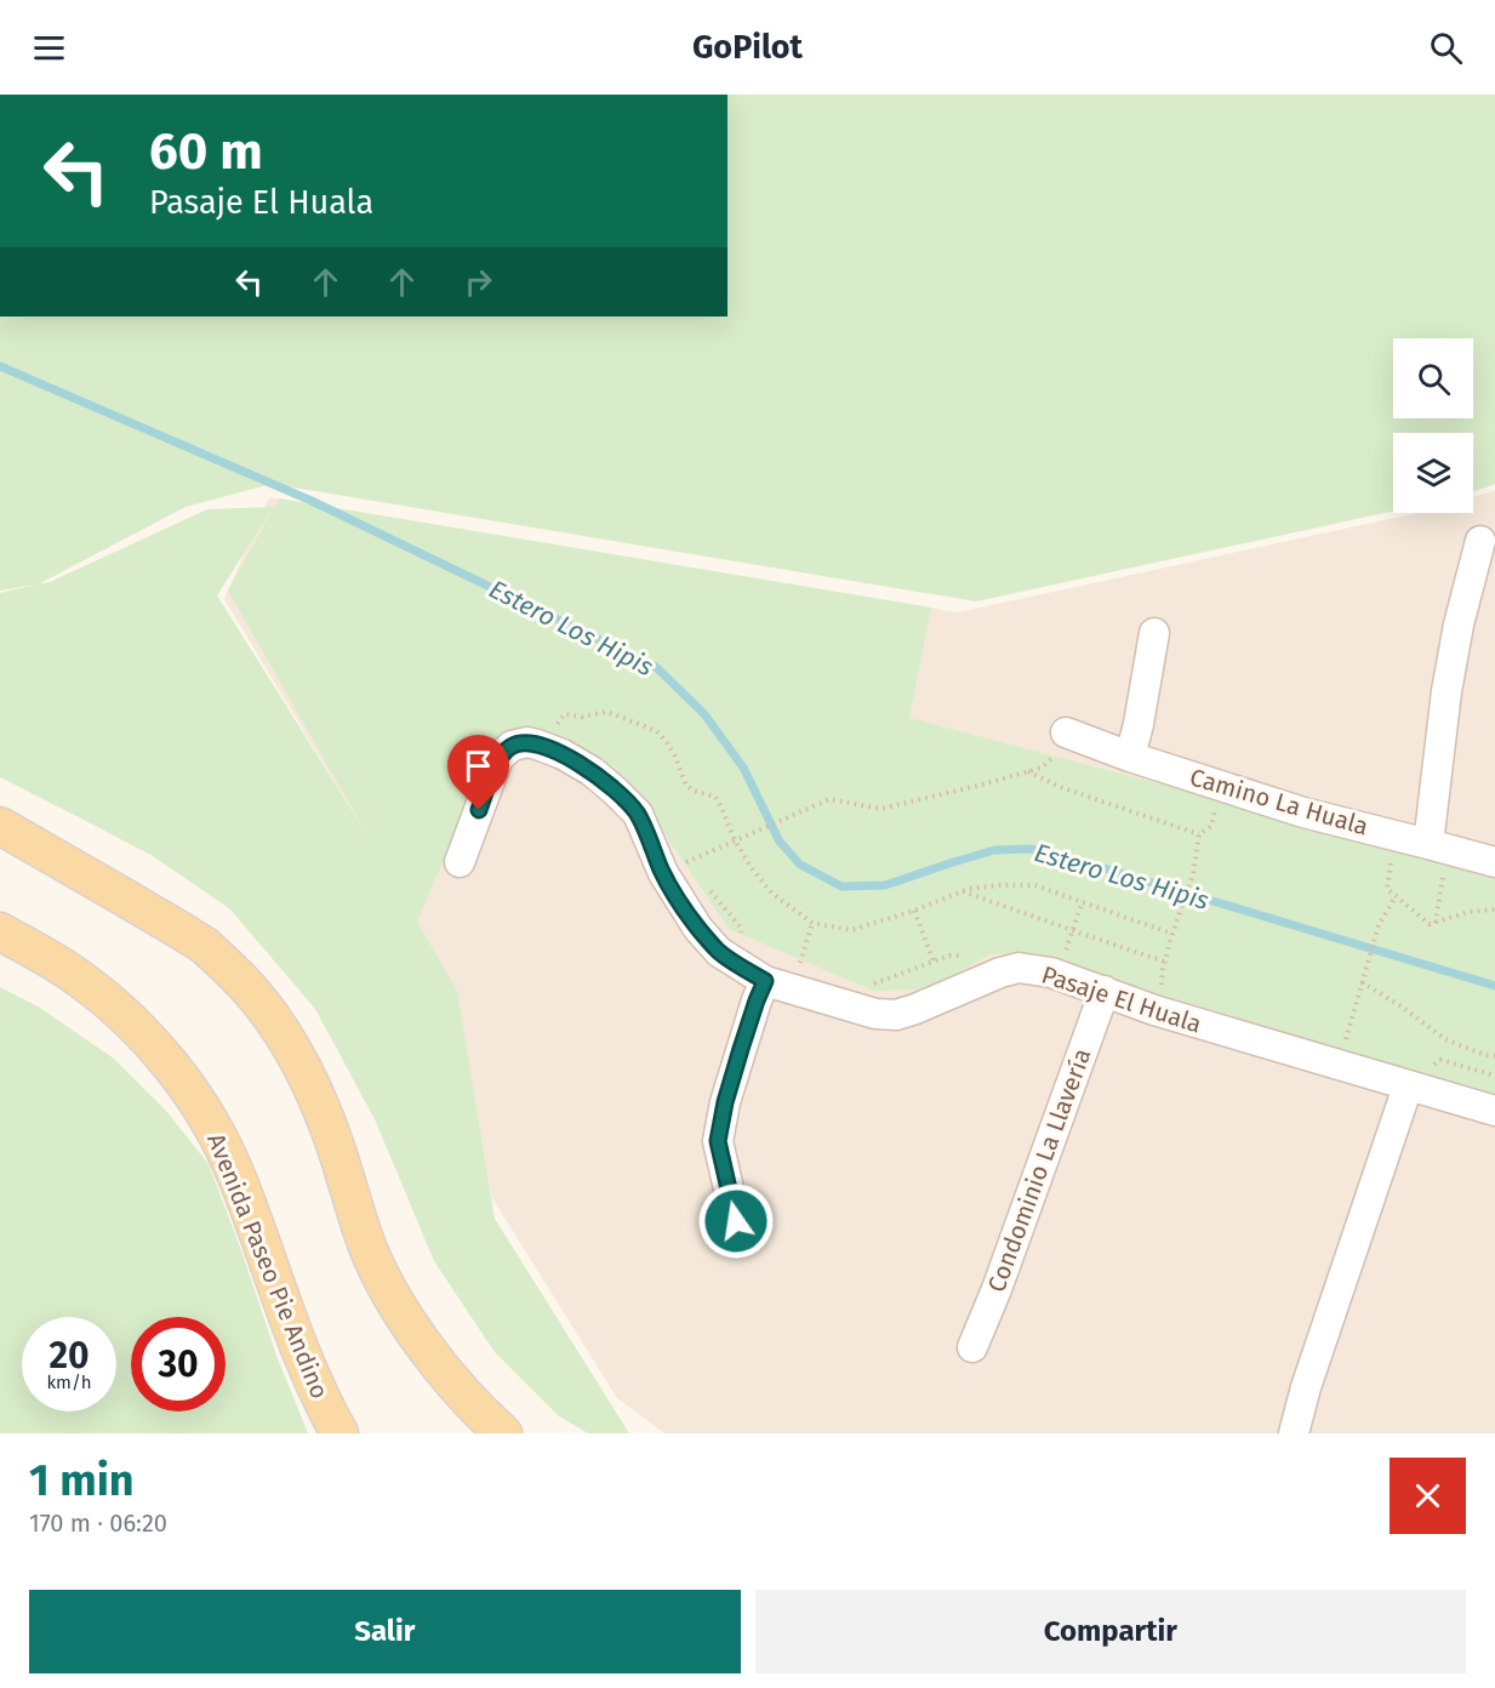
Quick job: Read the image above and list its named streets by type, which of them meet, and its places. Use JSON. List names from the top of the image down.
{
  "streets": {
    "main road": ["Avenida Paseo Pie Andino"],
    "street": ["Camino La Huala", "Pasaje El Huala", "Condominio La Llavería"]
  },
  "crossings": [
    ["Pasaje El Huala", "Condominio La Llavería"]
  ],
  "water": ["Estero Los Hipis"],
  "page": {
    "header": "GoPilot",
    "turn": ["60 m", "Pasaje El Huala"],
    "speed": "20 km/h",
    "limit": "30",
    "heading": ["1 min", "170 m · 06:20"],
    "buttons": ["Salir", "Compartir"]
  }
}
